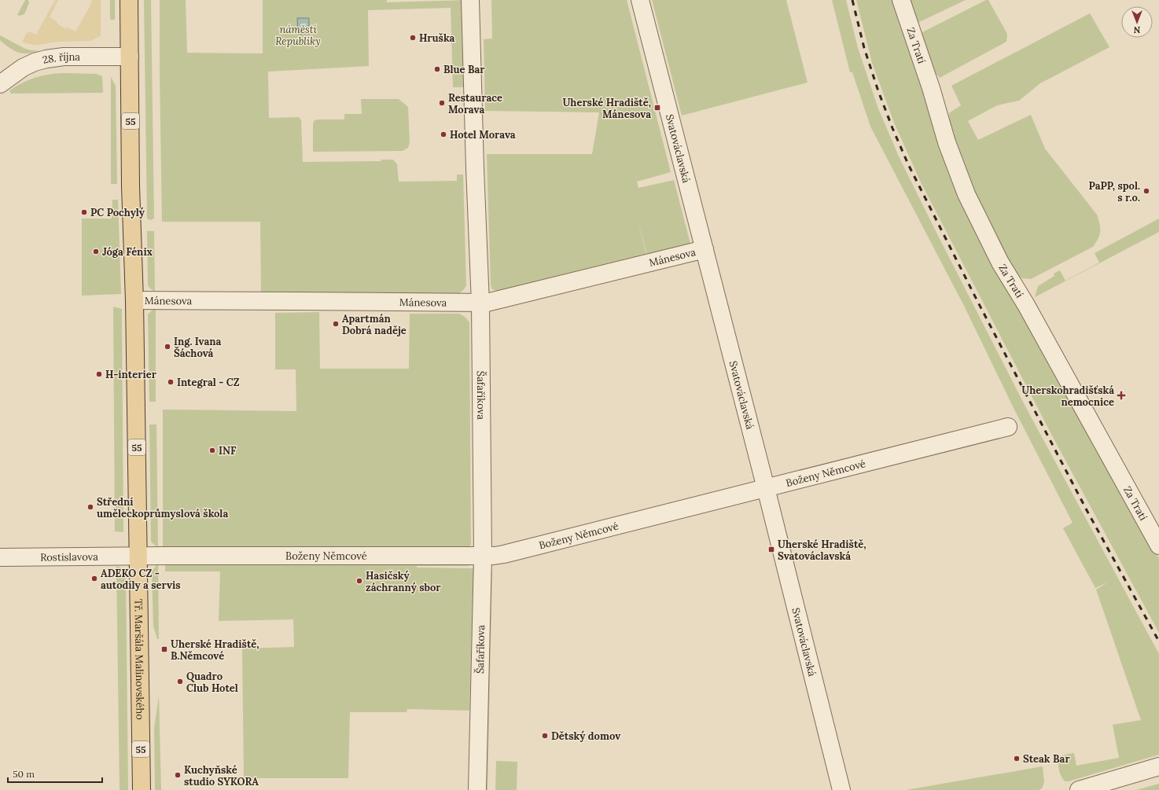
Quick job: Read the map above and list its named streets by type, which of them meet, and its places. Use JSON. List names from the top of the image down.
{
  "streets": {
    "main road": ["55", "Tř. Maršála Malinovského"],
    "street": [
      "Za Tratí",
      "28. října",
      "Svatováclavská",
      "Mánesova",
      "Šafaříkova",
      "Boženy Němcové",
      "Rostislavova"
    ]
  },
  "crossings": [
    ["28. října", "Tř. Maršála Malinovského"],
    ["Svatováclavská", "Mánesova"],
    ["Svatováclavská", "Boženy Němcové"],
    ["Mánesova", "Šafaříkova"],
    ["Mánesova", "Tř. Maršála Malinovského"],
    ["Šafaříkova", "Boženy Němcové"],
    ["Boženy Němcové", "Rostislavova"],
    ["Boženy Němcové", "Tř. Maršála Malinovského"],
    ["Rostislavova", "Tř. Maršála Malinovského"]
  ],
  "parks": ["náměstí Republiky"],
  "places": {
    "other": [
      "Hruška",
      "Blue Bar",
      "Restaurace Morava",
      "Hotel Morava",
      "PaPP, spol. s r.o.",
      "PC Pochylý",
      "Jóga Fénix",
      "Apartmán Dobrá naděje",
      "Ing. Ivana Šáchová",
      "H-interier",
      "Integral - CZ",
      "INF",
      "Střední uměleckoprůmyslová škola",
      "ADEKO CZ - autodíly a servis",
      "Hasičský záchranný sbor",
      "Quadro Club Hotel",
      "Dětský domov",
      "Steak Bar",
      "Kuchyňské studio SYKORA"
    ],
    "transit": ["Uherské Hradiště, Mánesova", "Uherské Hradiště, Svatováclavská", "Uherské Hradiště, B.Němcové"],
    "health": ["Uherskohradišťská nemocnice"]
  },
  "scale_bar": "50 m",
  "north": "bottom"
}
